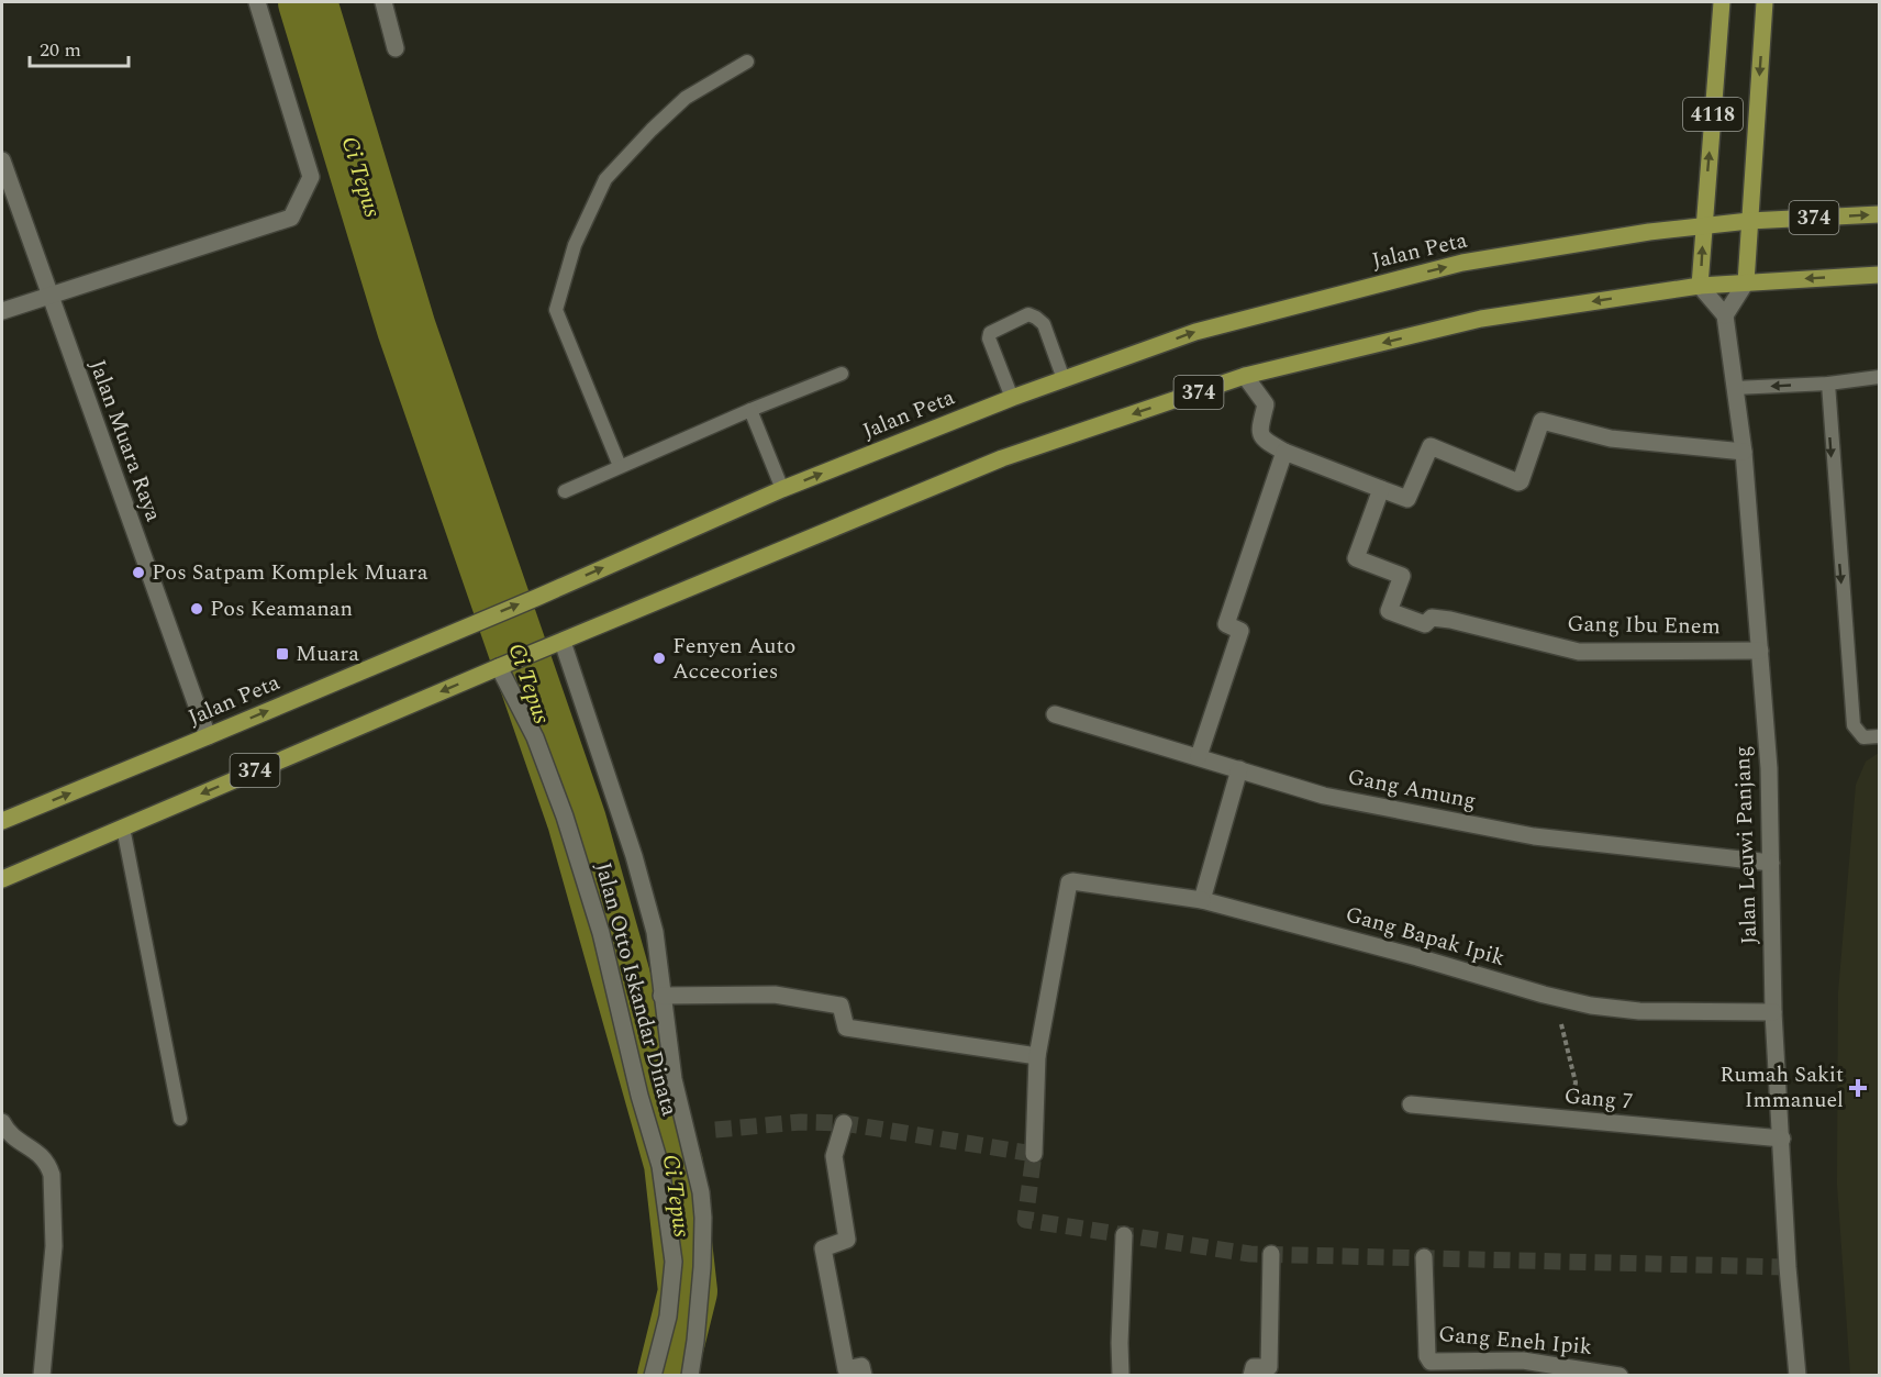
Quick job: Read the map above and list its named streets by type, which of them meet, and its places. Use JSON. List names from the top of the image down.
{
  "streets": {
    "main road": ["4118", "374", "Jalan Peta"],
    "street": [
      "Jalan Muara Raya",
      "Gang Ibu Enem",
      "Gang Amung",
      "Jalan Leuwi Panjang",
      "Gang Bapak Ipik",
      "Jalan Otto Iskandar Dinata",
      "Gang 7",
      "Gang Eneh Ipik"
    ]
  },
  "crossings": [
    ["4118", "374"],
    ["4118", "Jalan Peta"],
    ["374", "Jalan Otto Iskandar Dinata"],
    ["Jalan Peta", "Jalan Muara Raya"],
    ["Gang Ibu Enem", "Jalan Leuwi Panjang"],
    ["Gang Amung", "Jalan Leuwi Panjang"],
    ["Jalan Leuwi Panjang", "Gang Bapak Ipik"],
    ["Jalan Leuwi Panjang", "Gang 7"]
  ],
  "water": ["Ci Tepus"],
  "places": {
    "other": ["Pos Satpam Komplek Muara", "Pos Keamanan", "Fenyen Auto Accecories"],
    "transit": ["Muara"],
    "health": ["Rumah Sakit Immanuel"]
  },
  "scale_bar": "20 m"
}
